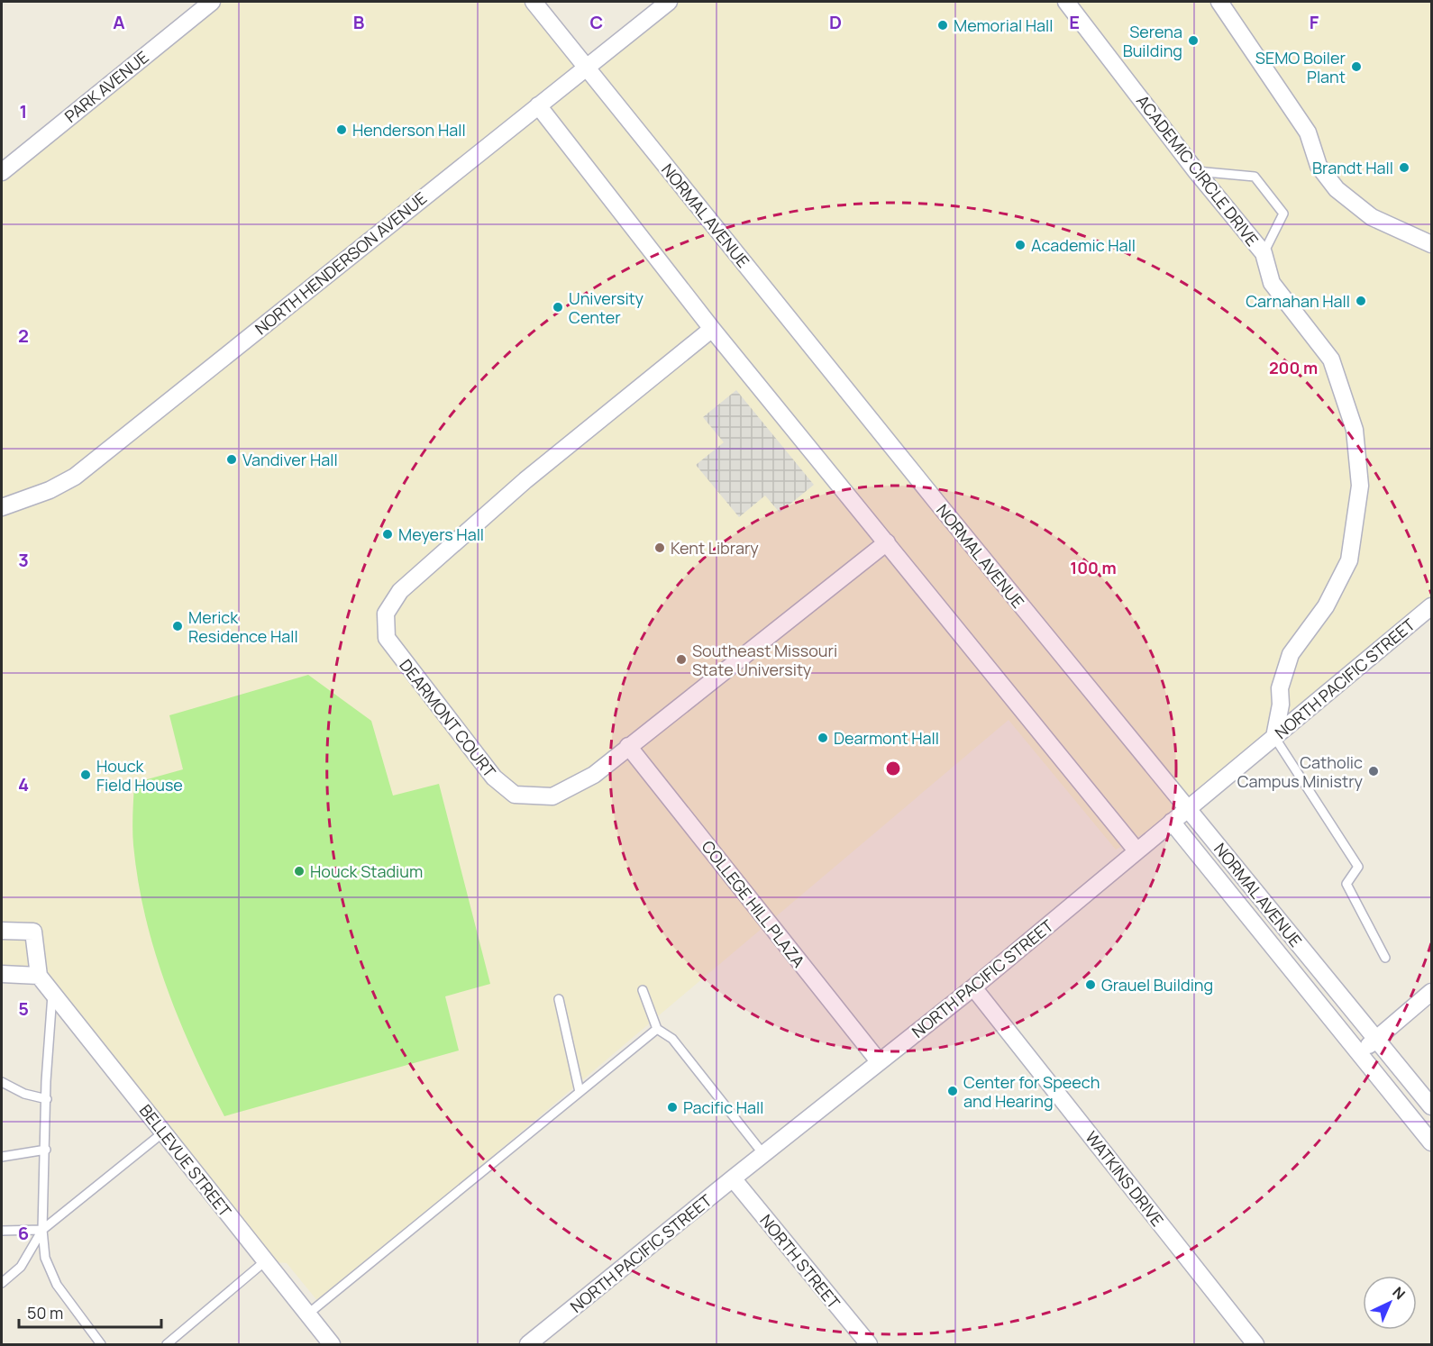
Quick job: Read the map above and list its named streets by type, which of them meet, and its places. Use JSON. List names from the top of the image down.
{
  "streets": {
    "street": [
      "PARK AVENUE",
      "ACADEMIC CIRCLE DRIVE",
      "NORMAL AVENUE",
      "NORTH HENDERSON AVENUE",
      "NORTH PACIFIC STREET",
      "DEARMONT COURT",
      "COLLEGE HILL PLAZA",
      "BELLEVUE STREET",
      "WATKINS DRIVE",
      "NORTH STREET"
    ]
  },
  "crossings": [
    ["ACADEMIC CIRCLE DRIVE", "NORTH PACIFIC STREET"],
    ["NORMAL AVENUE", "NORTH HENDERSON AVENUE"],
    ["NORMAL AVENUE", "NORTH PACIFIC STREET"],
    ["NORTH PACIFIC STREET", "COLLEGE HILL PLAZA"],
    ["NORTH PACIFIC STREET", "WATKINS DRIVE"],
    ["NORTH PACIFIC STREET", "NORTH STREET"],
    ["DEARMONT COURT", "COLLEGE HILL PLAZA"]
  ],
  "places": [
    "Memorial Hall",
    "Serena Building",
    "SEMO Boiler Plant",
    "Henderson Hall",
    "Brandt Hall",
    "Academic Hall",
    "Carnahan Hall",
    "University Center",
    "Vandiver Hall",
    "Meyers Hall",
    "Kent Library",
    "Merick Residence Hall",
    "Southeast Missouri State University",
    "Dearmont Hall",
    "Catholic Campus Ministry",
    "Houck Field House",
    "Houck Stadium",
    "Grauel Building",
    "Center for Speech and Hearing",
    "Pacific Hall"
  ],
  "scale_bar": "50 m",
  "north": "top right",
  "grid": {
    "columns": [
      "A",
      "B",
      "C",
      "D",
      "E",
      "F"
    ],
    "rows": [
      "1",
      "2",
      "3",
      "4",
      "5",
      "6"
    ]
  },
  "rings": ["200 m", "100 m"]
}
